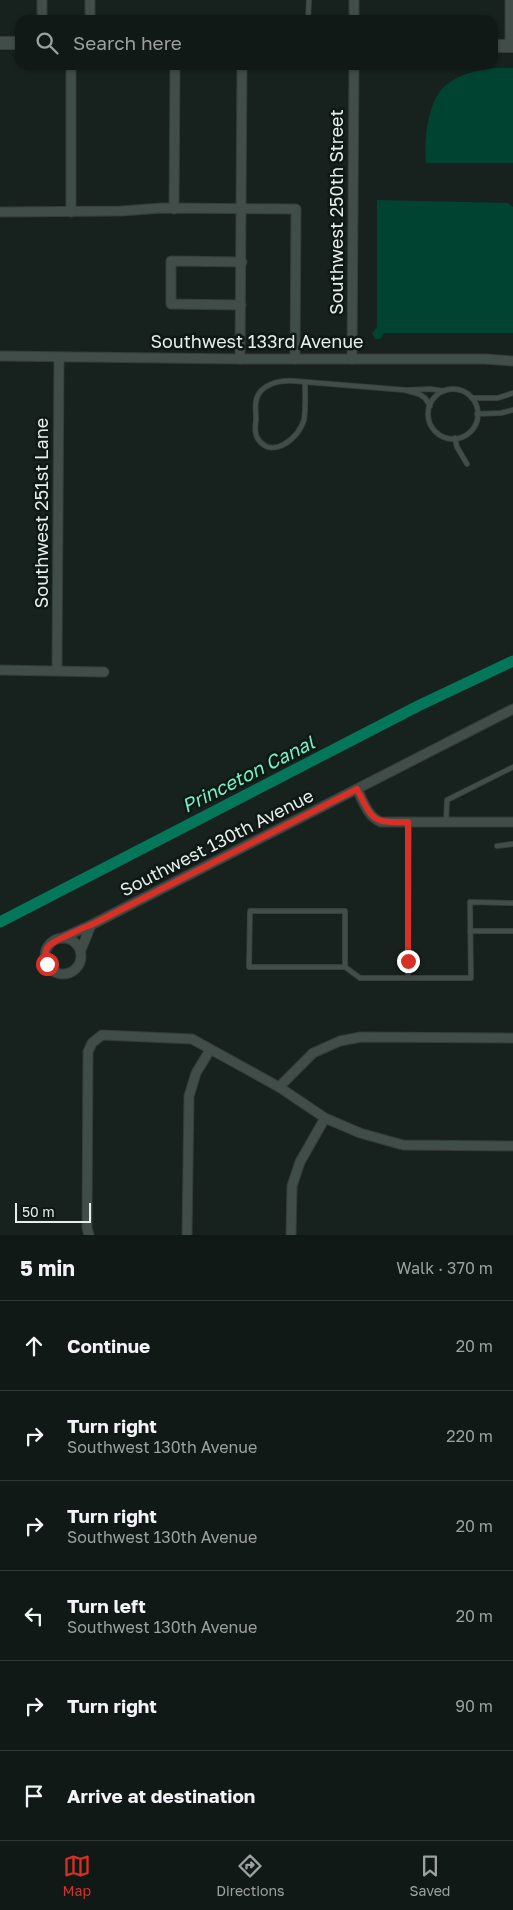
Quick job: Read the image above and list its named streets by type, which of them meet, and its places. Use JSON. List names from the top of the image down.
{
  "streets": {
    "street": [
      "Southwest 250th Street",
      "Southwest 133rd Avenue",
      "Southwest 251st Lane",
      "Southwest 130th Avenue"
    ]
  },
  "crossings": [
    ["Southwest 250th Street", "Southwest 133rd Avenue"],
    ["Southwest 133rd Avenue", "Southwest 251st Lane"]
  ],
  "water": ["Princeton Canal"],
  "scale_bar": "50 m",
  "page": {
    "search": "Search here",
    "scale": "50 m",
    "heading": ["5 min", "Walk · 370 m"],
    "list": [
      ["Continue", "20 m"],
      ["Turn right", "Southwest 130th Avenue", "220 m"],
      ["Turn right", "Southwest 130th Avenue", "20 m"],
      ["Turn left", "Southwest 130th Avenue", "20 m"],
      ["Turn right", "90 m"],
      "Arrive at destination"
    ],
    "nav": ["Map", "Directions", "Saved"]
  }
}
